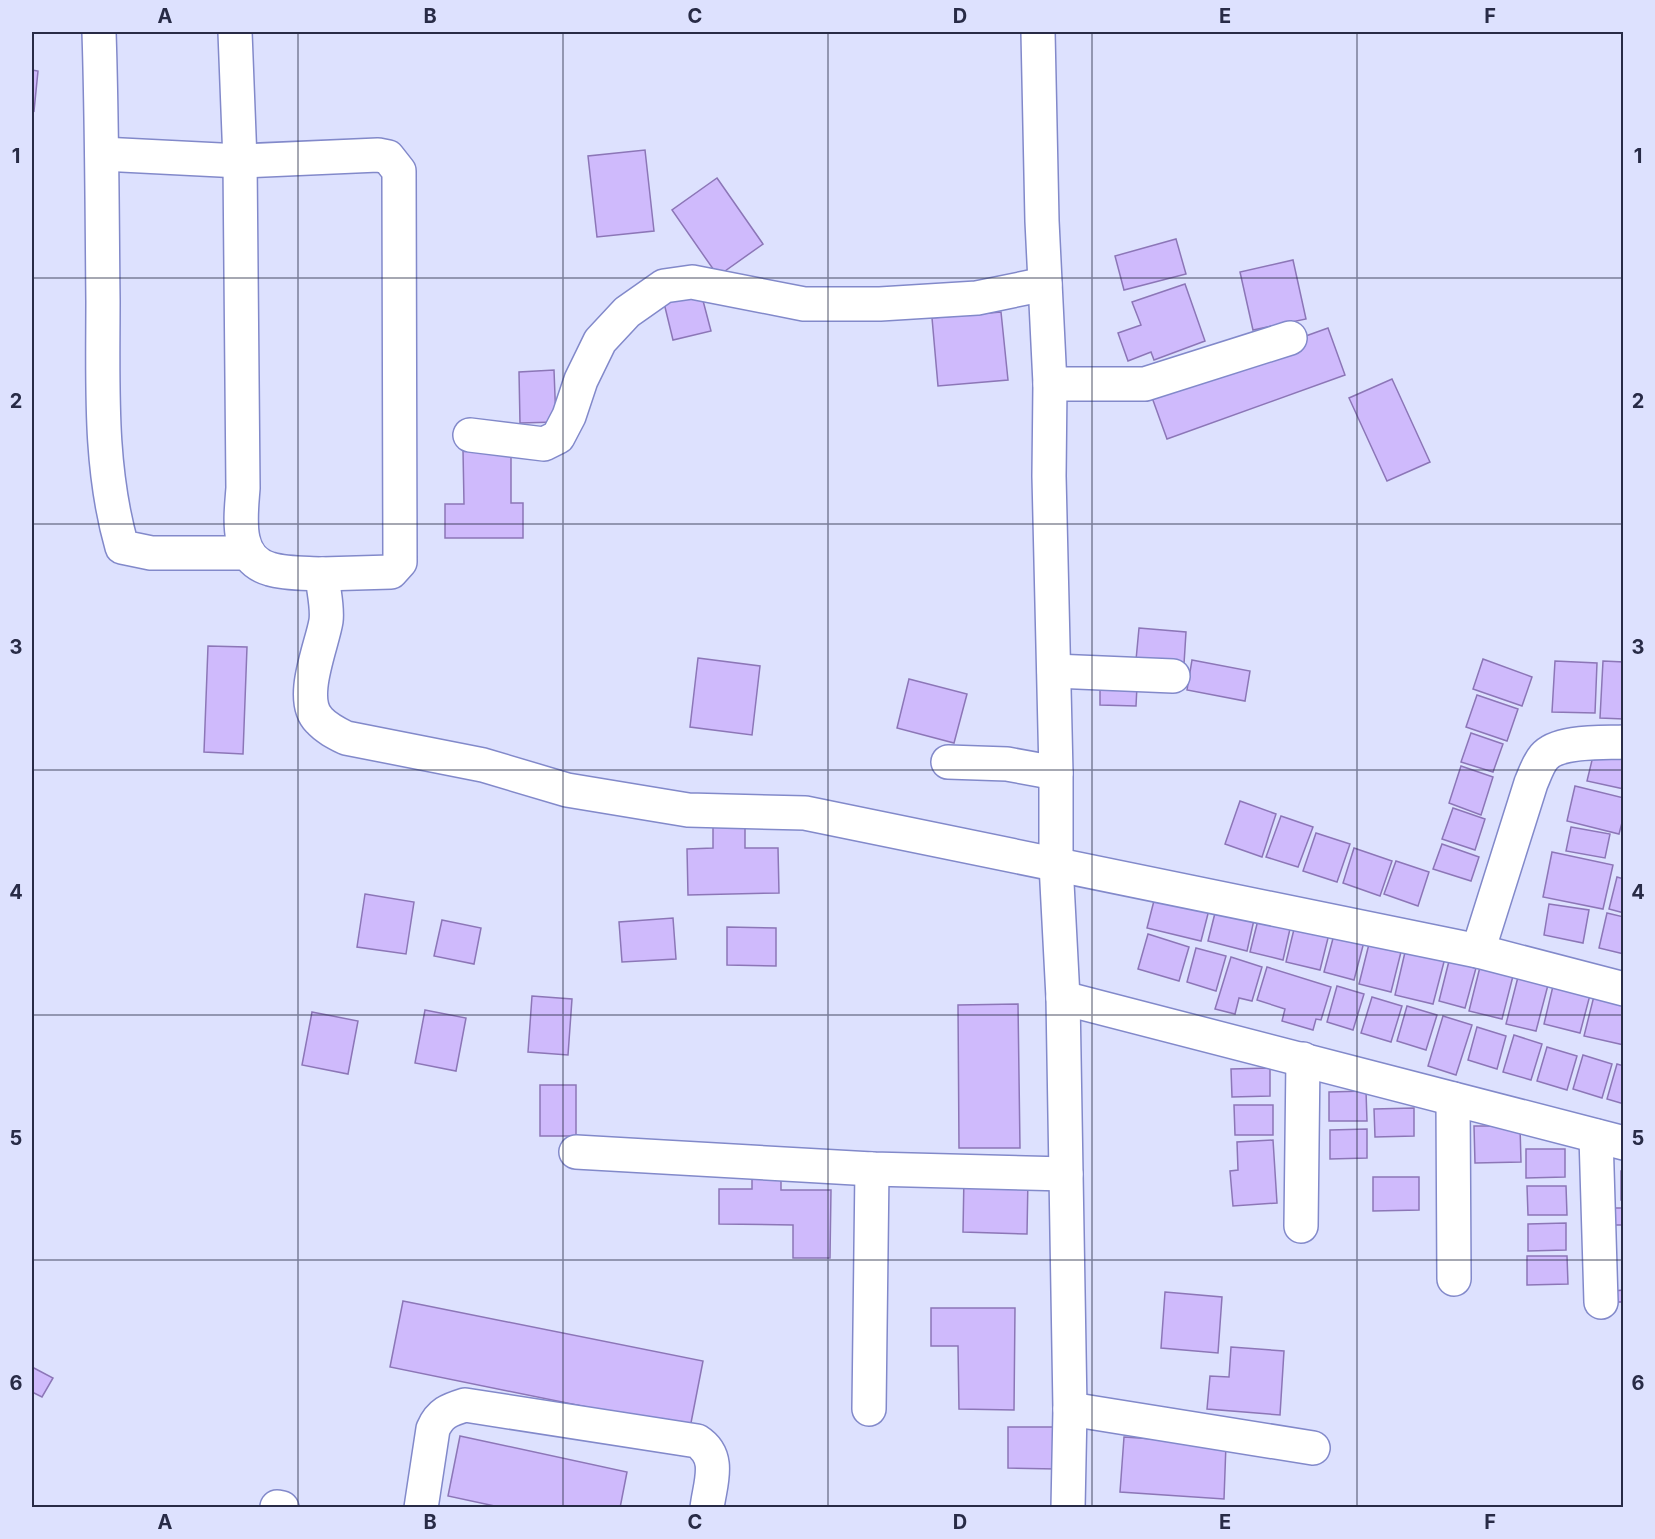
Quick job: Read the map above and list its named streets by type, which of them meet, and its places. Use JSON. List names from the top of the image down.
{
  "grid": {
    "columns": [
      "A",
      "B",
      "C",
      "D",
      "E",
      "F"
    ],
    "rows": [
      "1",
      "2",
      "3",
      "4",
      "5",
      "6"
    ]
  }
}
